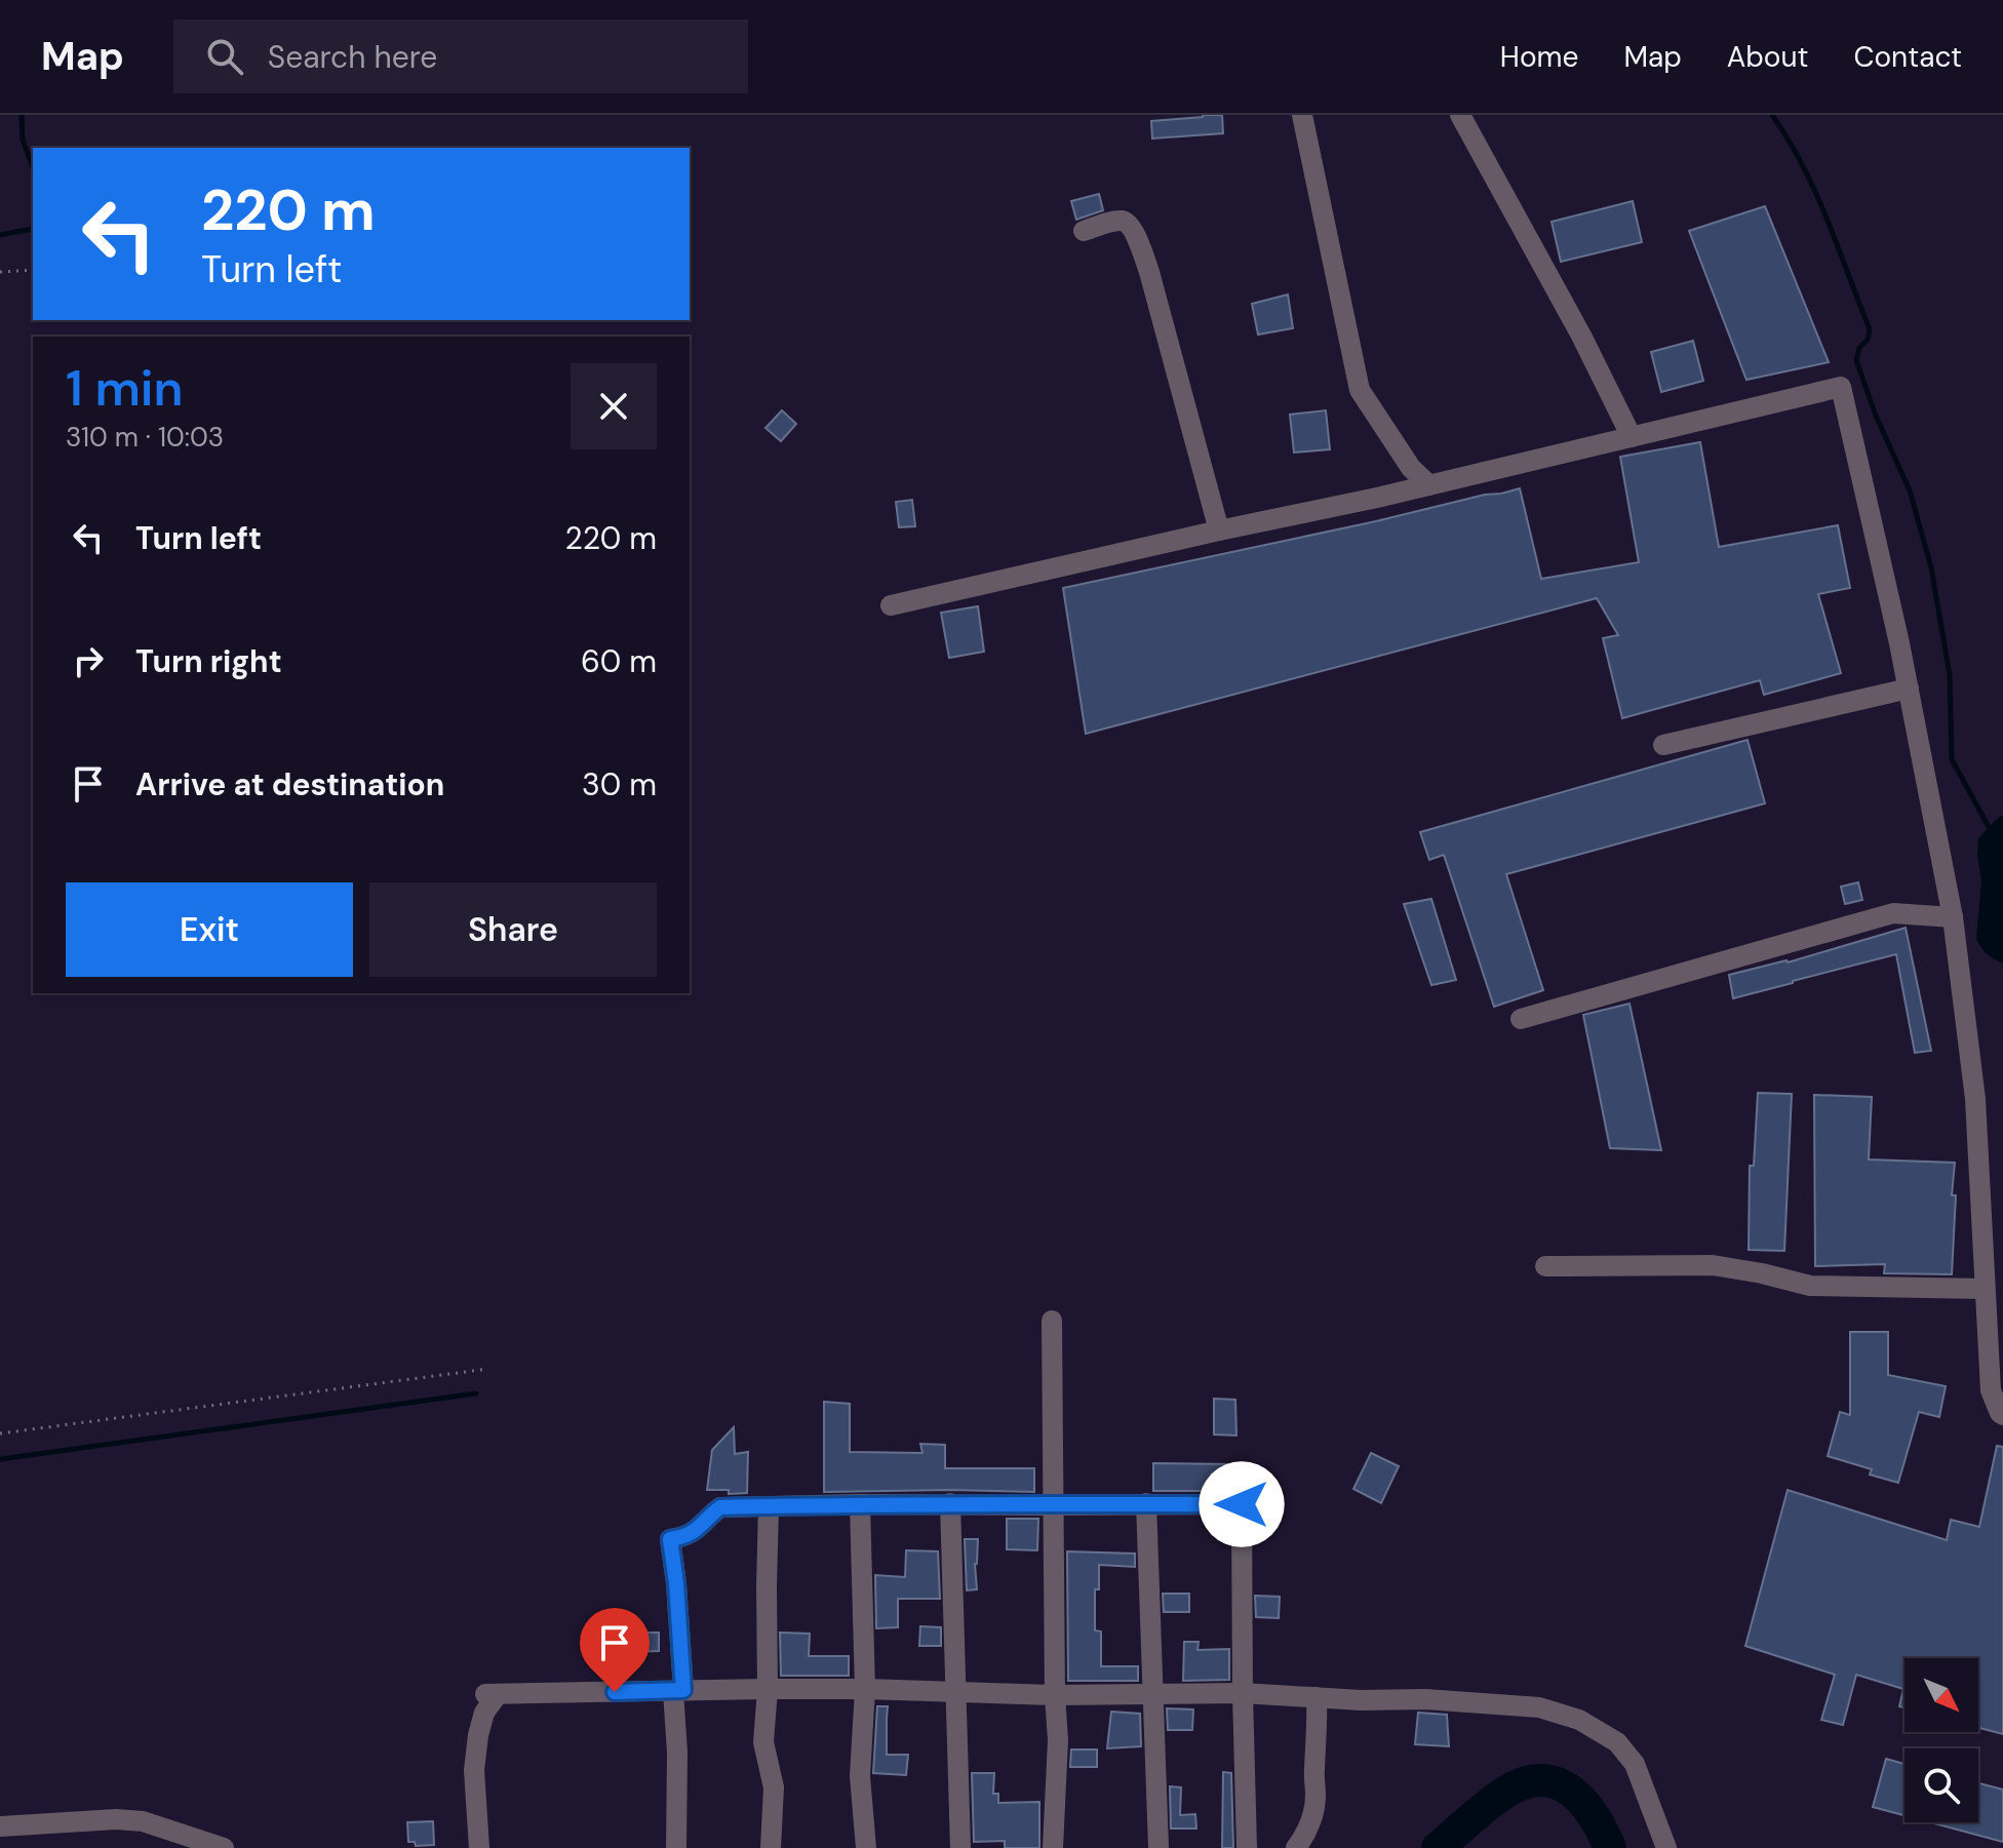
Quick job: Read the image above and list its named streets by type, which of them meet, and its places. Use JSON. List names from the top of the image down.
{
  "north": "bottom right",
  "page": {
    "header": "Map",
    "search": "Search here",
    "nav": [
      "Home",
      "Map",
      "About",
      "Contact"
    ],
    "turn": ["220 m", "Turn left"],
    "heading": ["1 min", "310 m · 10:03"],
    "list": [
      {
        "name": "Turn left",
        "value": "220 m"
      },
      {
        "name": "Turn right",
        "value": "60 m"
      },
      {
        "name": "Arrive at destination",
        "value": "30 m"
      }
    ],
    "buttons": ["Exit", "Share"]
  }
}
